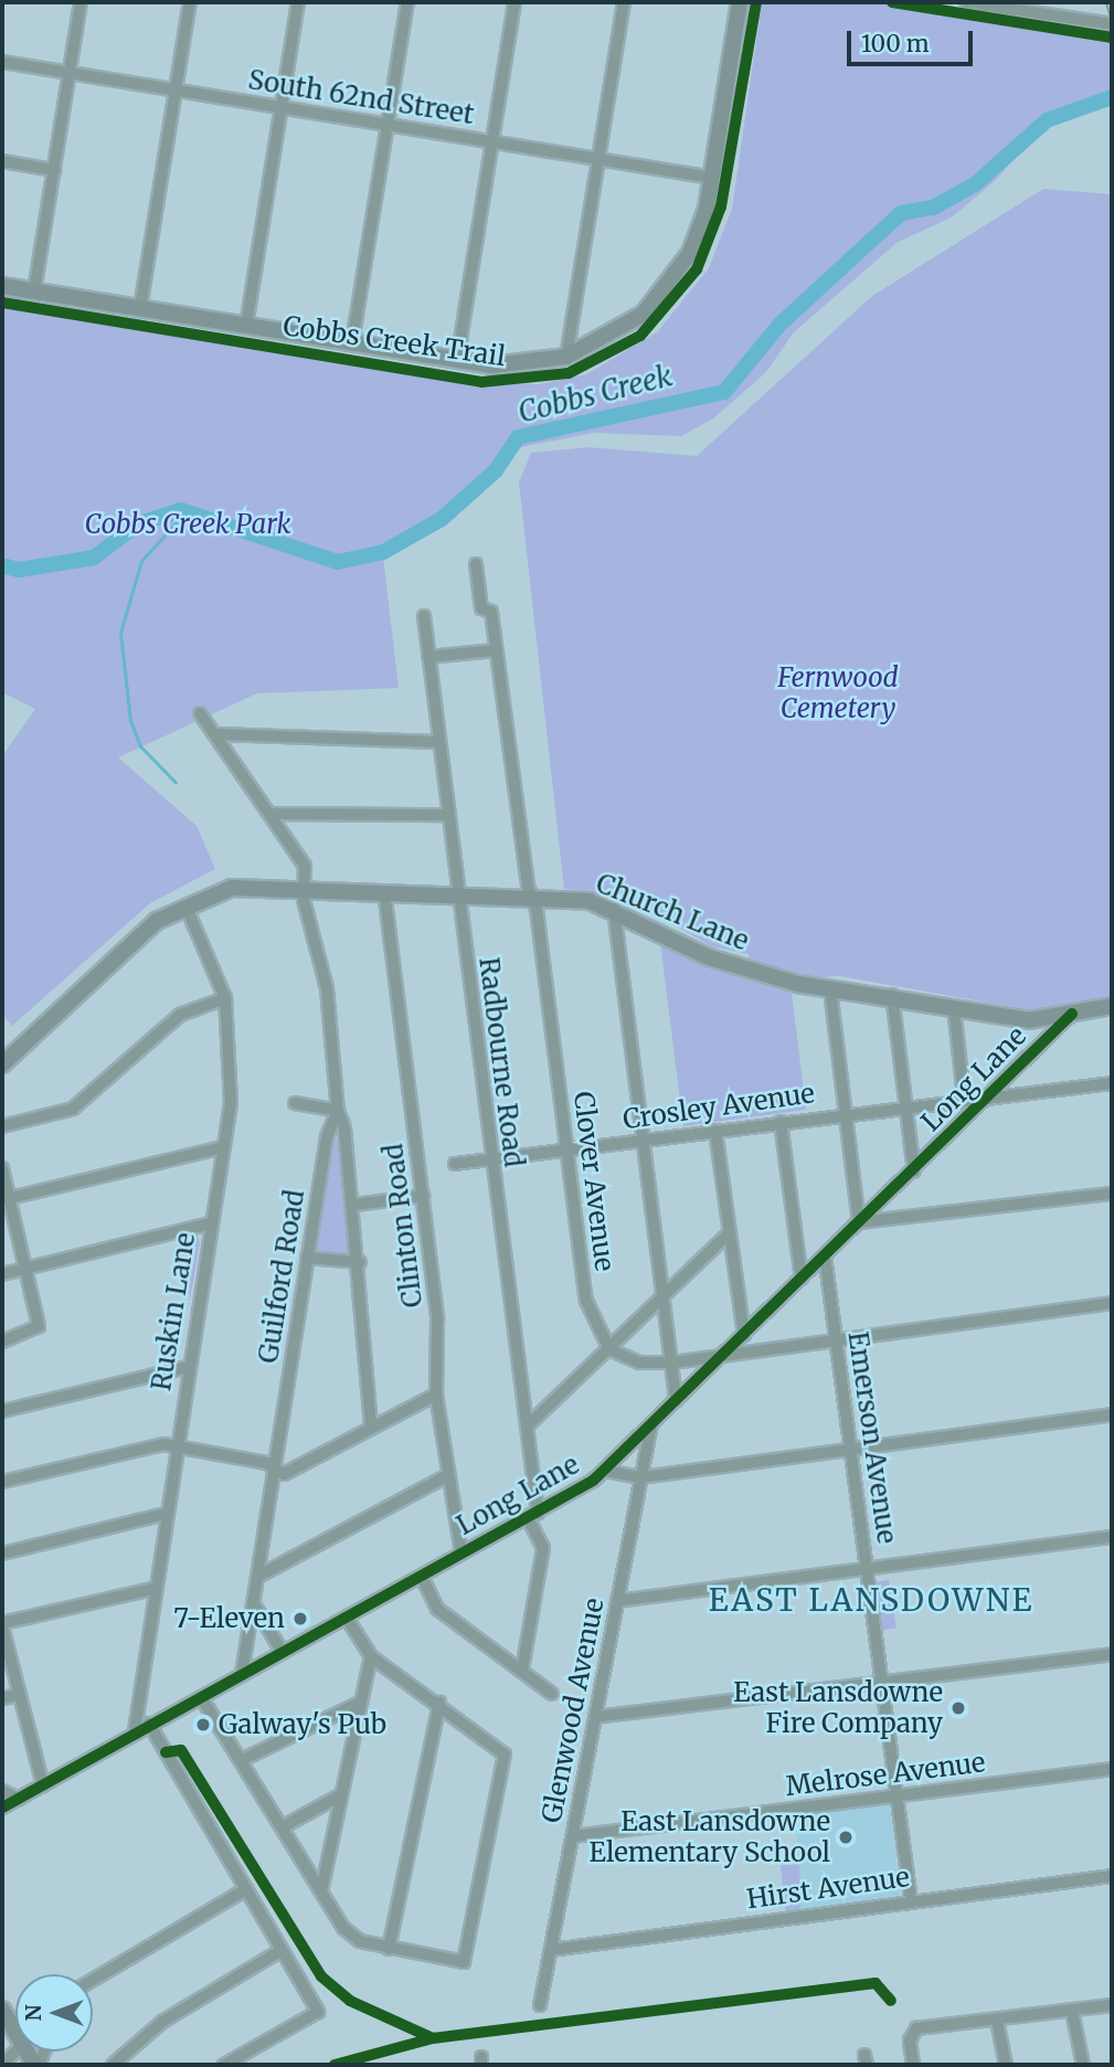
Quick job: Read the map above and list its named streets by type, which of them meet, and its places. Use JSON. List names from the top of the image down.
{
  "streets": {
    "main road": ["Church Lane"],
    "street": [
      "South 62nd Street",
      "Radbourne Road",
      "Long Lane",
      "Crosley Avenue",
      "Clover Avenue",
      "Clinton Road",
      "Guilford Road",
      "Ruskin Lane",
      "Emerson Avenue",
      "Glenwood Avenue",
      "Melrose Avenue",
      "Hirst Avenue"
    ],
    "cycle path": ["Cobbs Creek Trail"]
  },
  "crossings": [
    ["Church Lane", "Radbourne Road"],
    ["Church Lane", "Long Lane"],
    ["Church Lane", "Clover Avenue"],
    ["Church Lane", "Clinton Road"],
    ["Church Lane", "Guilford Road"],
    ["Church Lane", "Ruskin Lane"],
    ["Radbourne Road", "Long Lane"],
    ["Radbourne Road", "Crosley Avenue"],
    ["Long Lane", "Crosley Avenue"],
    ["Long Lane", "Clinton Road"],
    ["Long Lane", "Guilford Road"],
    ["Long Lane", "Ruskin Lane"],
    ["Long Lane", "Emerson Avenue"],
    ["Long Lane", "Glenwood Avenue"],
    ["Crosley Avenue", "Clover Avenue"],
    ["Emerson Avenue", "Melrose Avenue"],
    ["Emerson Avenue", "Hirst Avenue"],
    ["Glenwood Avenue", "Melrose Avenue"],
    ["Glenwood Avenue", "Hirst Avenue"]
  ],
  "districts": ["EAST LANSDOWNE"],
  "water": ["Cobbs Creek"],
  "parks": ["Cobbs Creek Park", "Fernwood Cemetery"],
  "places": [
    "7-Eleven",
    "East Lansdowne Fire Company",
    "Galway's Pub",
    "East Lansdowne Elementary School"
  ],
  "scale_bar": "100 m",
  "north": "left"
}
